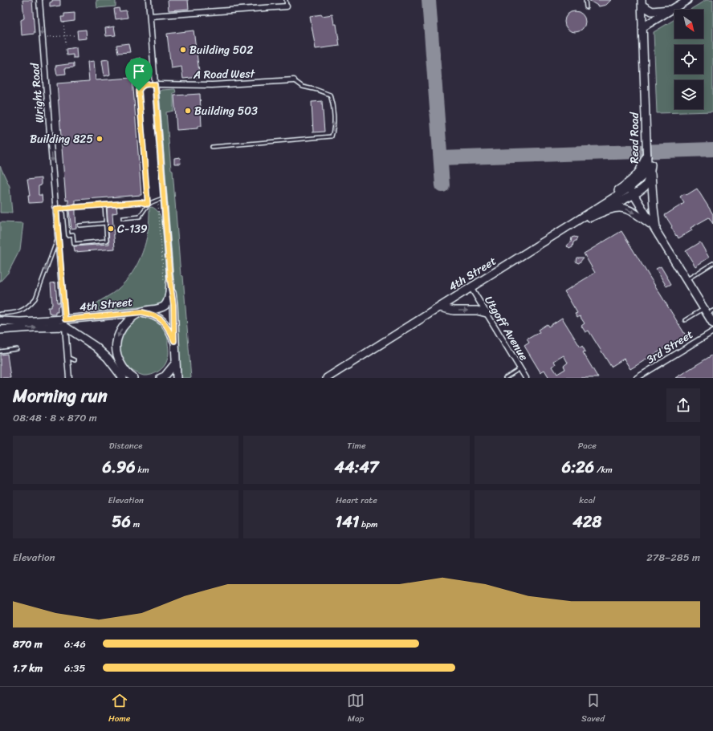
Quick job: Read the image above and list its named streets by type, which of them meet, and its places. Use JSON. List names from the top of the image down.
{
  "streets": {
    "main road": ["Read Road", "4th Street"],
    "street": [
      "A Road West",
      "Wright Road",
      "Utgoff Avenue",
      "3rd Street"
    ]
  },
  "crossings": [
    ["Wright Road", "4th Street"],
    ["Read Road", "4th Street"],
    ["4th Street", "Utgoff Avenue"]
  ],
  "one_way": ["Wright Road"],
  "places": [
    "Building 502",
    "Building 503",
    "Building 825",
    "C-139"
  ],
  "north": "bottom right",
  "page": {
    "heading": ["Morning run", "08:48 · 8 × 870 m"],
    "stats": [
      ["Distance", "6.96 km"],
      ["Time", "44:47"],
      ["Pace", "6:26 /km"],
      ["Elevation", "56 m"],
      ["Heart rate", "141 bpm"],
      ["kcal", "428"]
    ],
    "chart": ["Elevation", "278–285 m"],
    "list": [
      {
        "name": "870 m",
        "note": "6:46"
      },
      {
        "name": "1.7 km",
        "note": "6:35"
      }
    ],
    "tabs": ["Home", "Map", "Saved"]
  }
}
